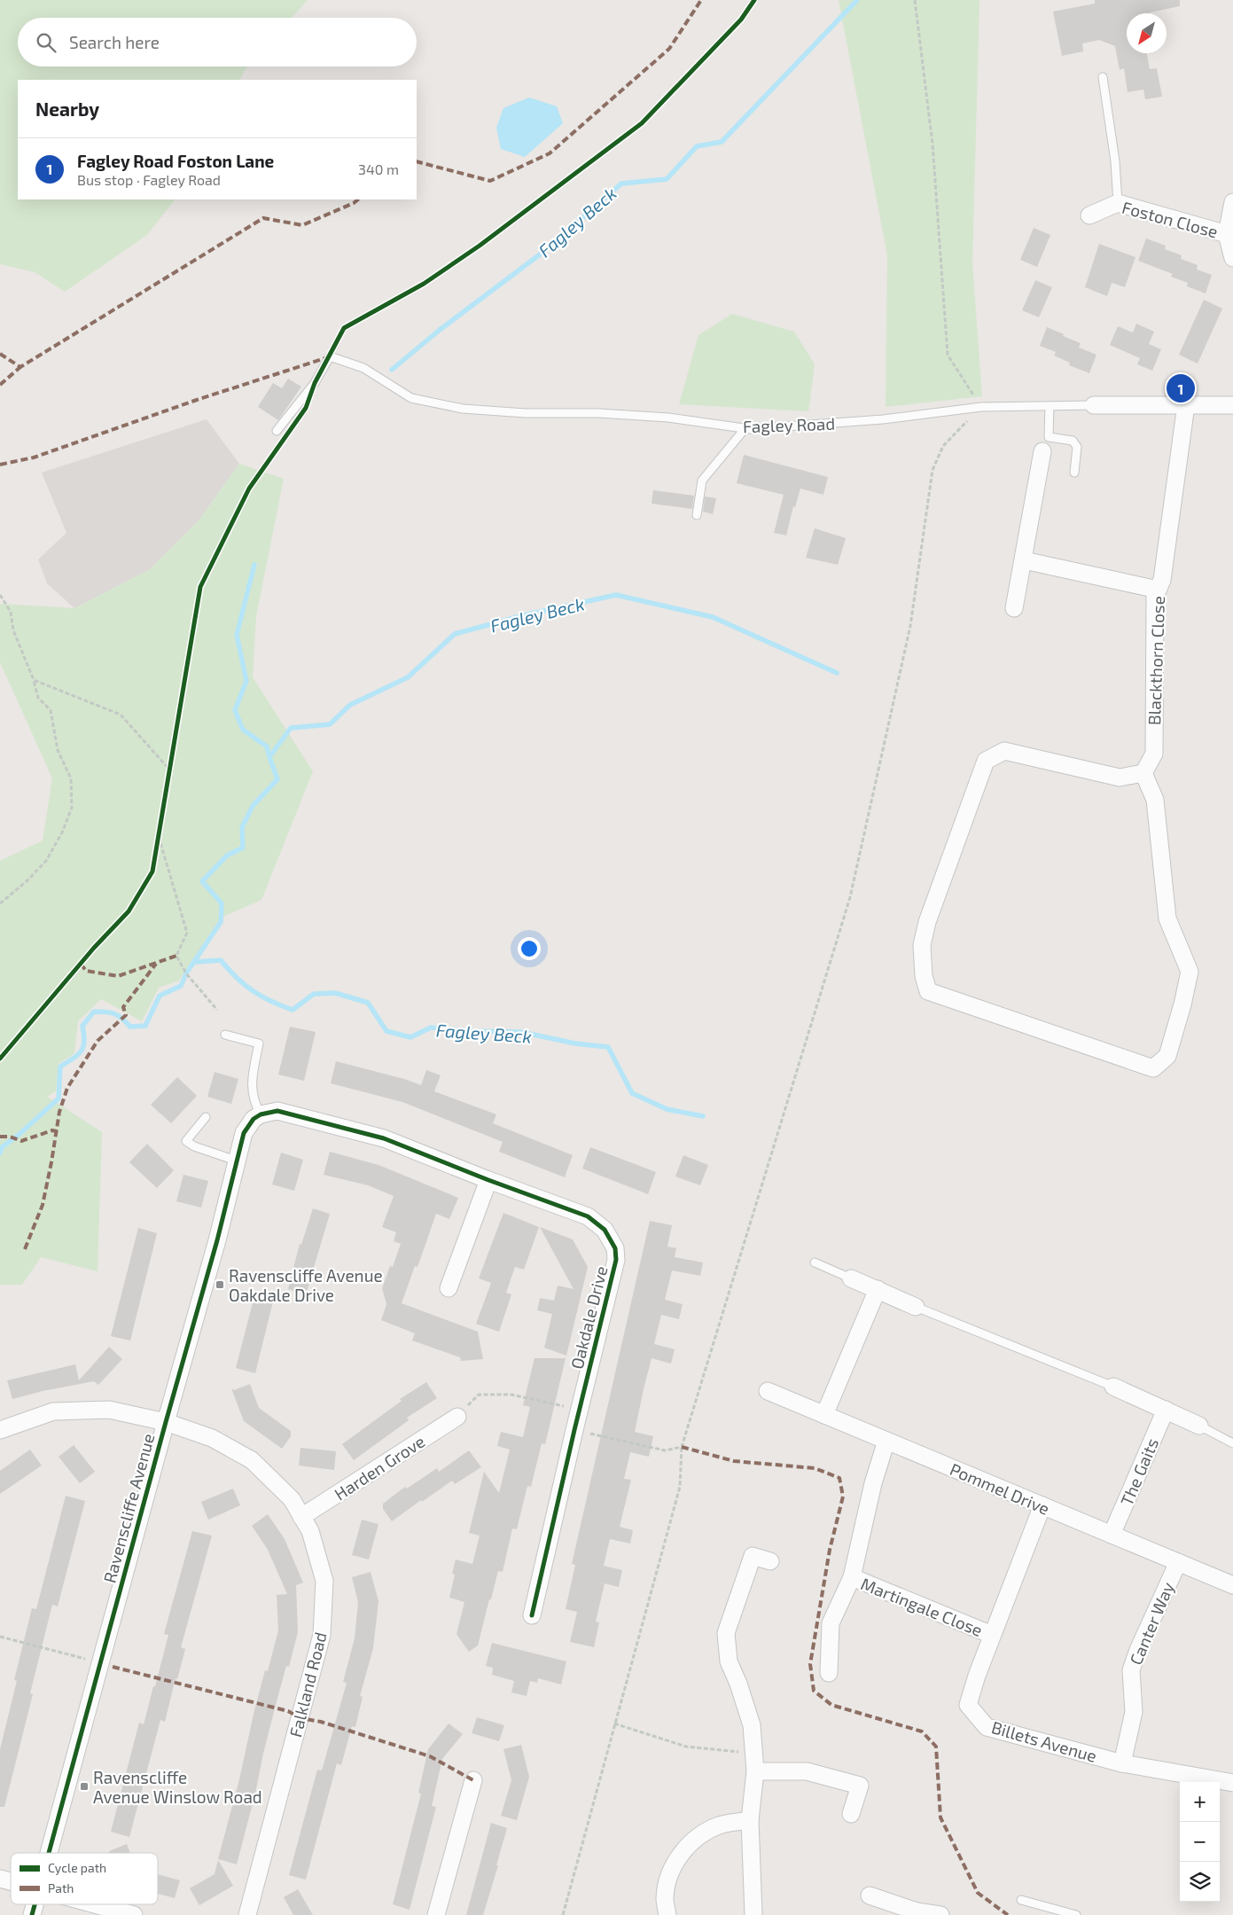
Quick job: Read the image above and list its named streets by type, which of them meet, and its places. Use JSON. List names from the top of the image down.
{
  "streets": {
    "street": [
      "Foston Close",
      "Fagley Road",
      "Blackthorn Close",
      "Oakdale Drive",
      "Harden Grove",
      "The Gaits",
      "Pommel Drive",
      "Ravenscliffe Avenue",
      "Martingale Close",
      "Canter Way",
      "Falkland Road",
      "Billets Avenue"
    ]
  },
  "crossings": [
    ["Fagley Road", "Blackthorn Close"],
    ["Oakdale Drive", "Ravenscliffe Avenue"],
    ["Harden Grove", "Falkland Road"],
    ["The Gaits", "Pommel Drive"],
    ["Pommel Drive", "Canter Way"],
    ["Pommel Drive", "Billets Avenue"],
    ["Ravenscliffe Avenue", "Falkland Road"],
    ["Martingale Close", "Billets Avenue"],
    ["Canter Way", "Billets Avenue"]
  ],
  "water": ["Fagley Beck"],
  "places": {
    "transit": ["Ravenscliffe Avenue Oakdale Drive", "Ravenscliffe Avenue Winslow Road"]
  },
  "legend": ["Cycle path", "Path"],
  "north": "bottom left",
  "page": {
    "search": "Search here",
    "heading": "Nearby",
    "list": [
      {
        "mark": "1",
        "name": "Fagley Road Foston Lane",
        "note": "Bus stop · Fagley Road",
        "value": "340 m"
      }
    ],
    "pins": "1",
    "map_buttons": ["+", "−"]
  }
}
